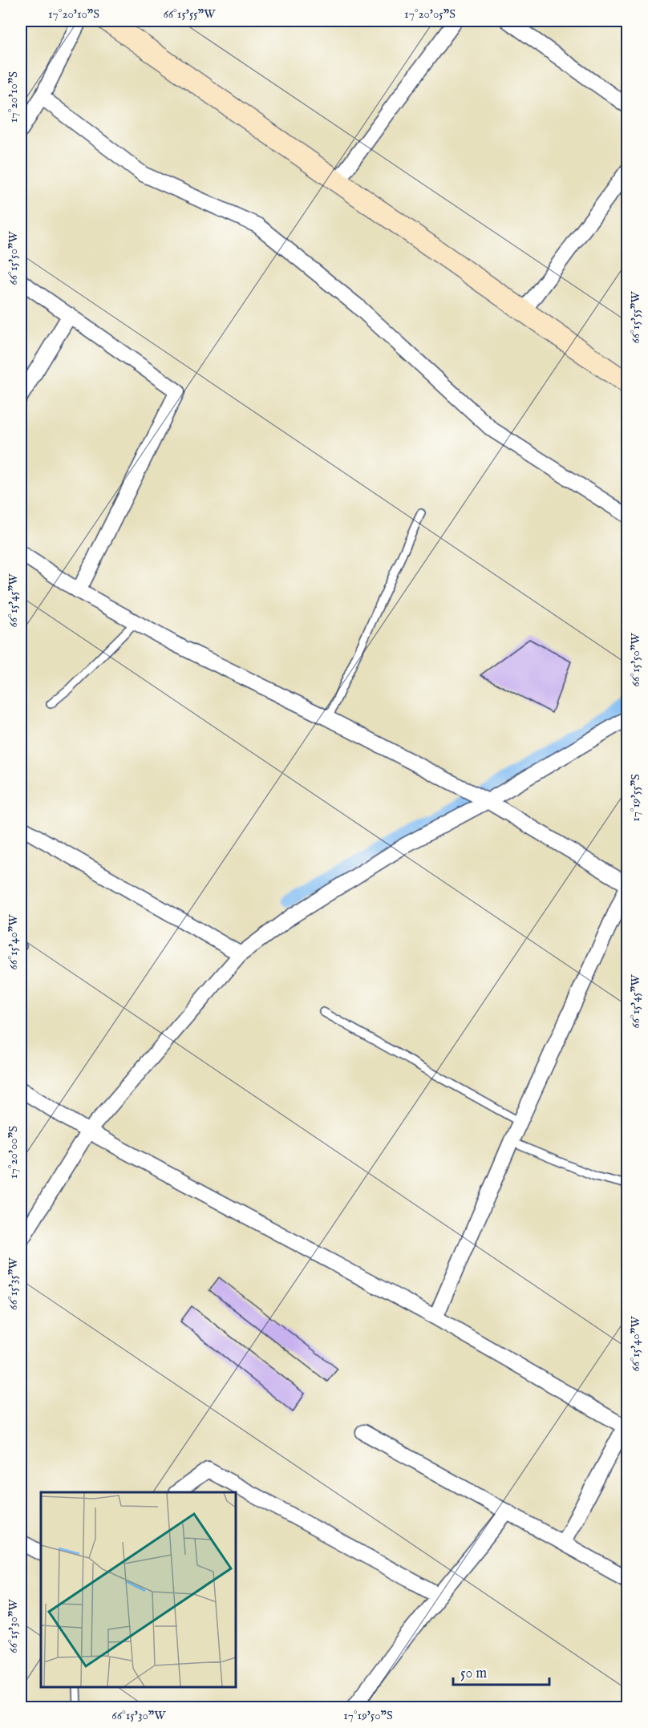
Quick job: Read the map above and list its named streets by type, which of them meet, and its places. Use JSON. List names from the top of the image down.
{
  "scale_bar": "50 m",
  "coordinates": [
    "17°20'10\"S",
    "66°15'55\"W",
    "17°20'05\"S",
    "66°15'50\"W",
    "66°15'45\"W",
    "17°19'55\"S",
    "66°15'40\"W",
    "17°20'00\"S",
    "66°15'35\"W",
    "66°15'30\"W",
    "17°19'50\"S"
  ]
}
